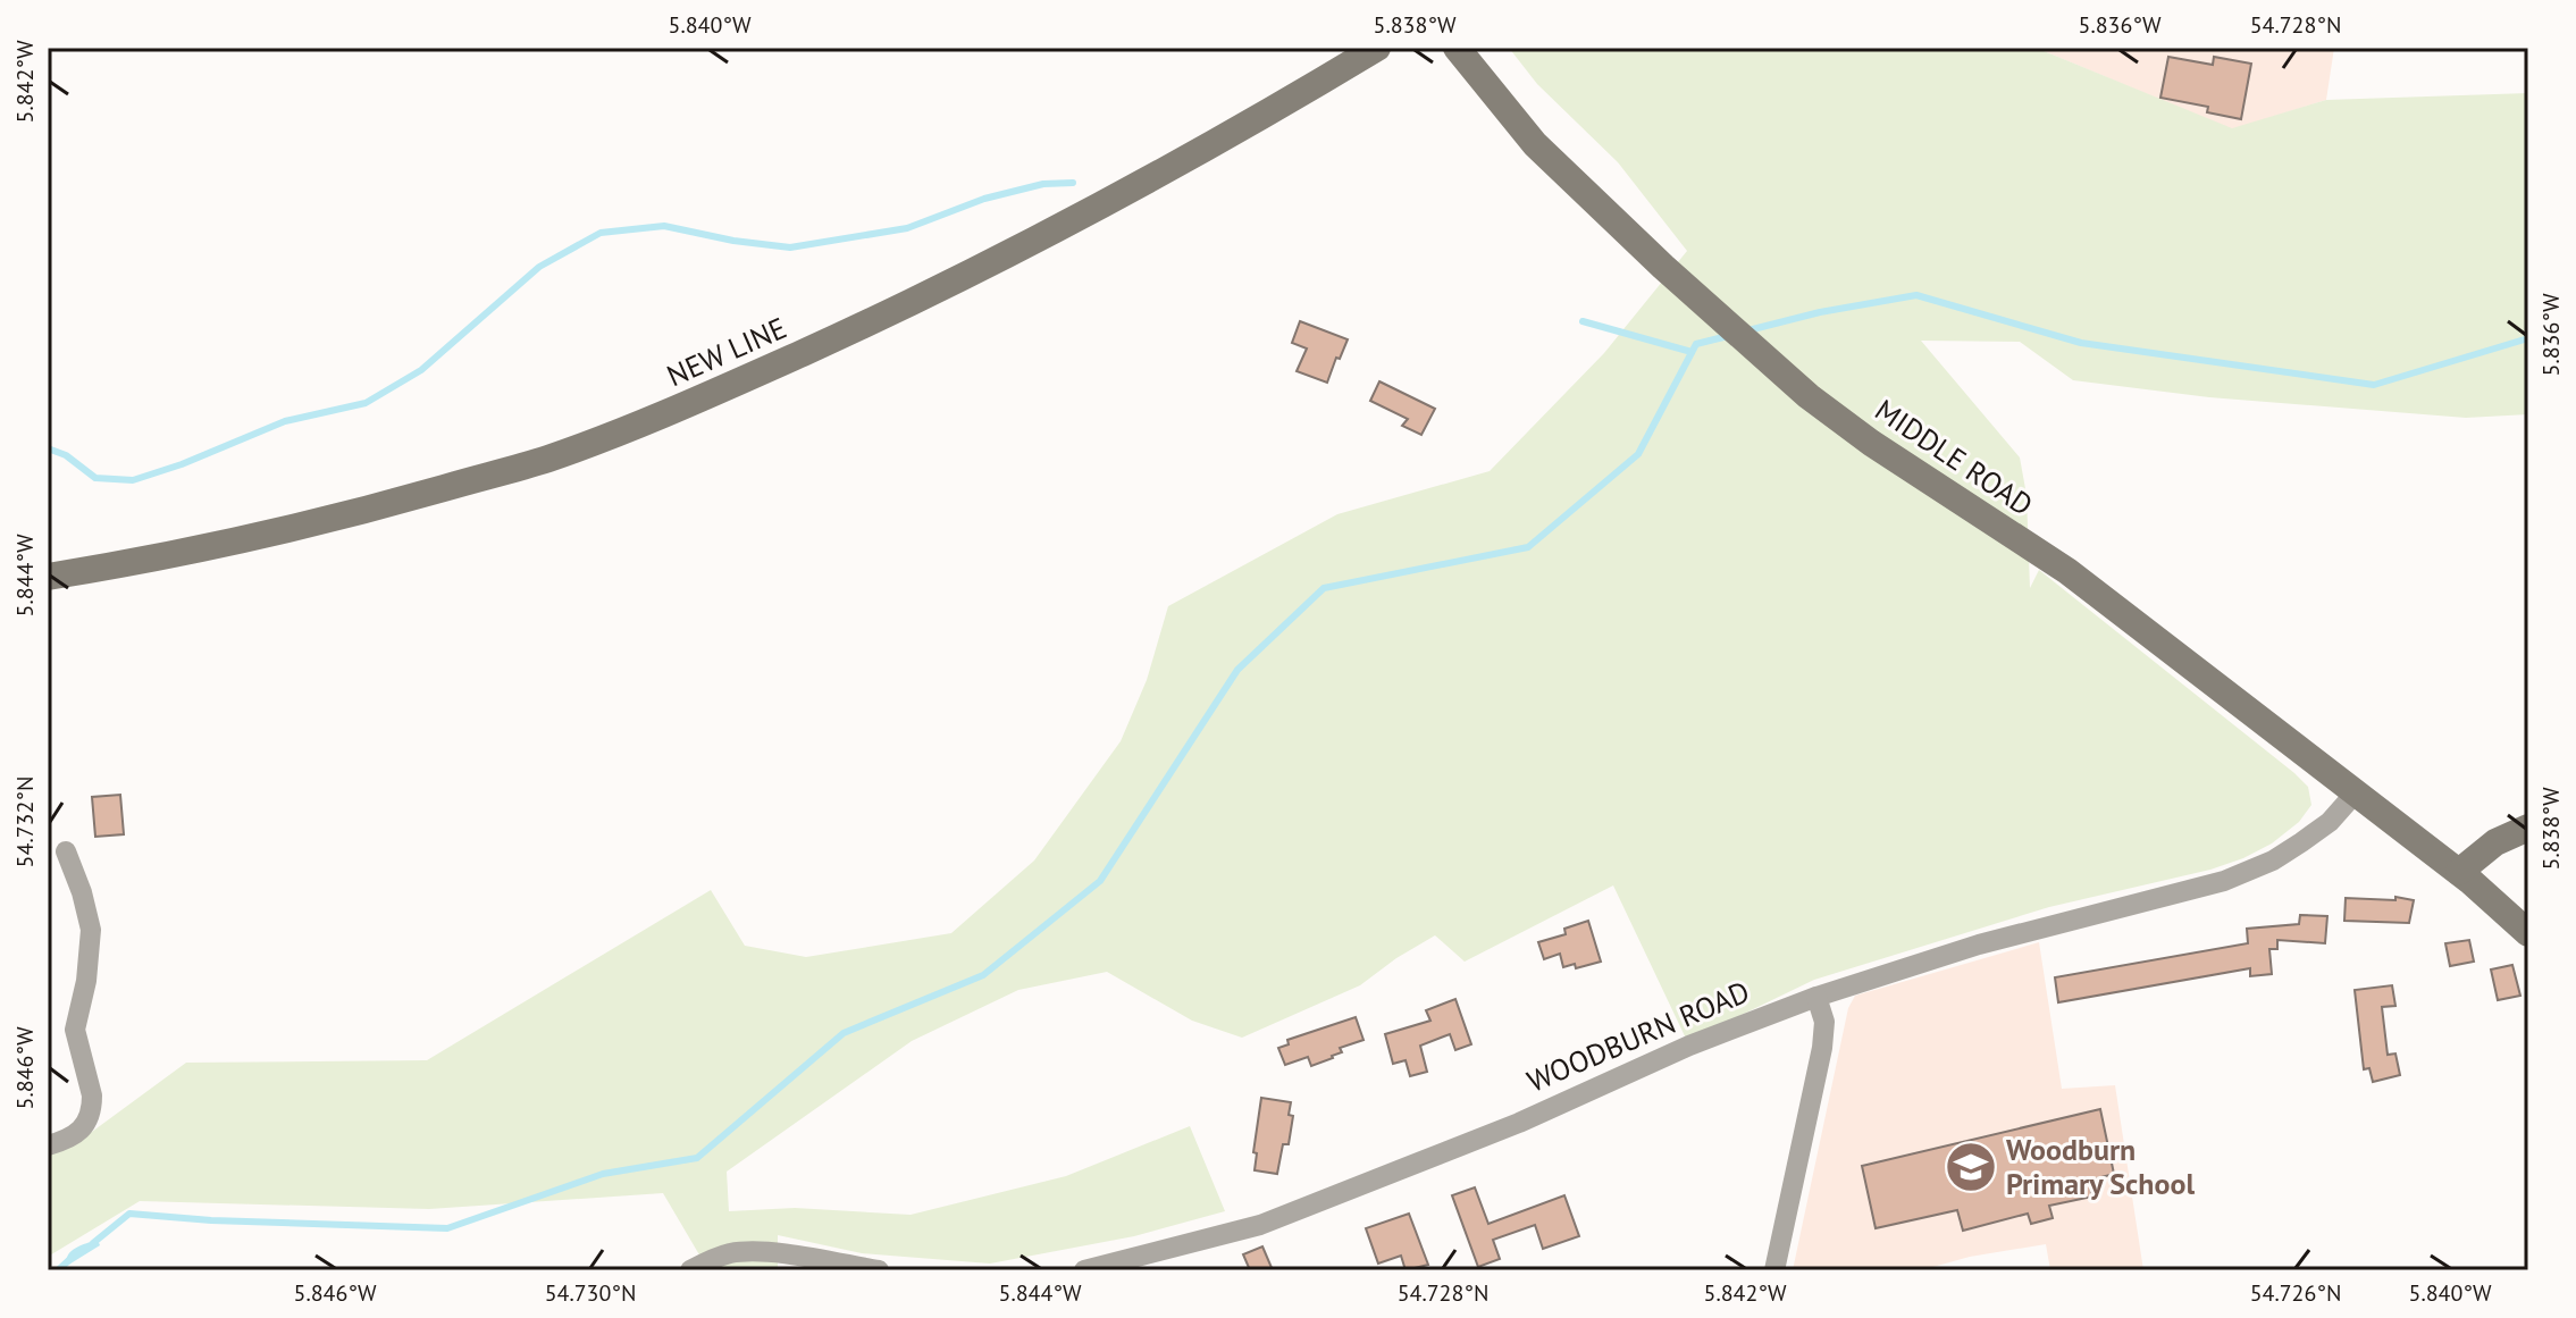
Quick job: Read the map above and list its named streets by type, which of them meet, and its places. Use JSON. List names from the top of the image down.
{
  "streets": {
    "main road": ["NEW LINE", "MIDDLE ROAD"],
    "street": ["WOODBURN ROAD"]
  },
  "crossings": [
    ["MIDDLE ROAD", "WOODBURN ROAD"]
  ],
  "places": {
    "school or university": ["Woodburn Primary School"]
  },
  "coordinates": [
    "5.840°W",
    "5.838°W",
    "5.836°W",
    "54.728°N",
    "5.842°W",
    "5.844°W",
    "54.732°N",
    "5.846°W",
    "54.730°N",
    "54.726°N"
  ]
}
